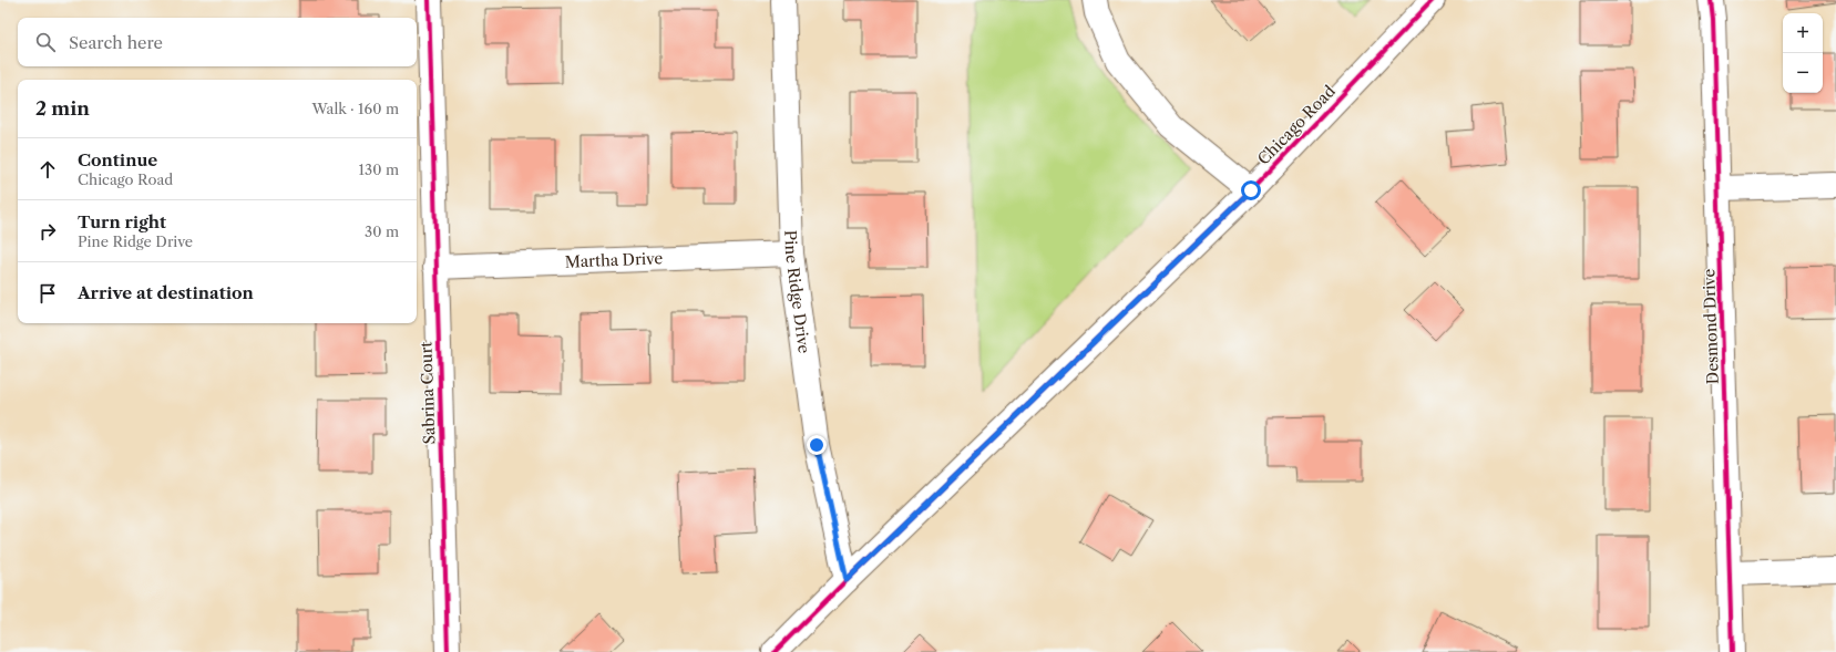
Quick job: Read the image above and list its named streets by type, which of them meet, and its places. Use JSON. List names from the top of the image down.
{
  "streets": {
    "street": [
      "Chicago Road",
      "Martha Drive",
      "Pine Ridge Drive",
      "Desmond Drive",
      "Sabrina Court"
    ]
  },
  "crossings": [
    ["Chicago Road", "Pine Ridge Drive"],
    ["Martha Drive", "Pine Ridge Drive"],
    ["Martha Drive", "Sabrina Court"]
  ],
  "page": {
    "map_buttons": ["+", "−"],
    "search": "Search here",
    "heading": ["2 min", "Walk · 160 m"],
    "list": [
      ["Continue", "Chicago Road", "130 m"],
      ["Turn right", "Pine Ridge Drive", "30 m"],
      "Arrive at destination"
    ]
  }
}
